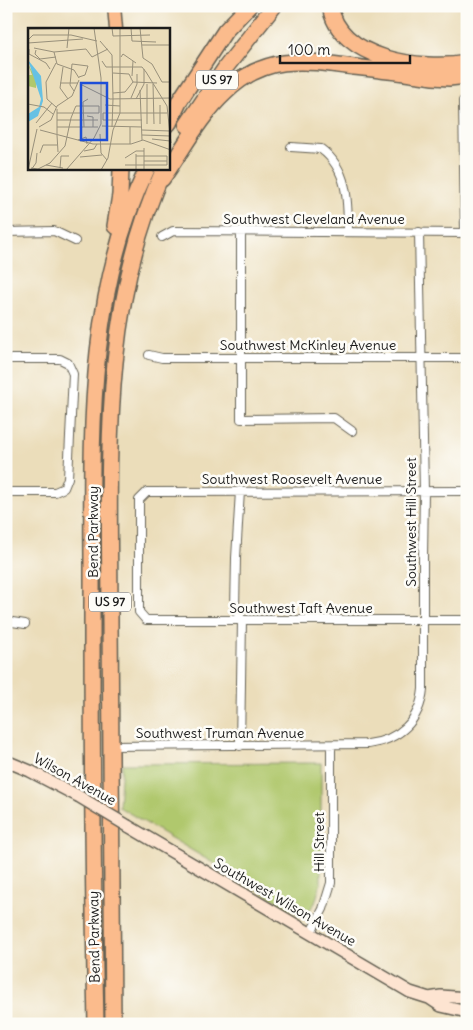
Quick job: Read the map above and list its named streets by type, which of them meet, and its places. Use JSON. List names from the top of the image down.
{
  "streets": {
    "highway": ["US 97", "Bend Parkway"],
    "street": [
      "Southwest Cleveland Avenue",
      "Southwest McKinley Avenue",
      "Southwest Roosevelt Avenue",
      "Southwest Hill Street",
      "Southwest Taft Avenue",
      "Southwest Truman Avenue",
      "Wilson Avenue",
      "Hill Street",
      "Southwest Wilson Avenue"
    ]
  },
  "crossings": [
    ["Southwest Cleveland Avenue", "Southwest Hill Street"],
    ["Southwest McKinley Avenue", "Southwest Hill Street"],
    ["Southwest Roosevelt Avenue", "Southwest Hill Street"],
    ["Southwest Roosevelt Avenue", "Southwest Taft Avenue"],
    ["Southwest Hill Street", "Southwest Taft Avenue"],
    ["Southwest Hill Street", "Southwest Truman Avenue"],
    ["Southwest Hill Street", "Hill Street"],
    ["Bend Parkway", "Southwest Truman Avenue"],
    ["Southwest Truman Avenue", "Hill Street"],
    ["Wilson Avenue", "Southwest Wilson Avenue"],
    ["Hill Street", "Southwest Wilson Avenue"]
  ],
  "scale_bar": "100 m"
}
